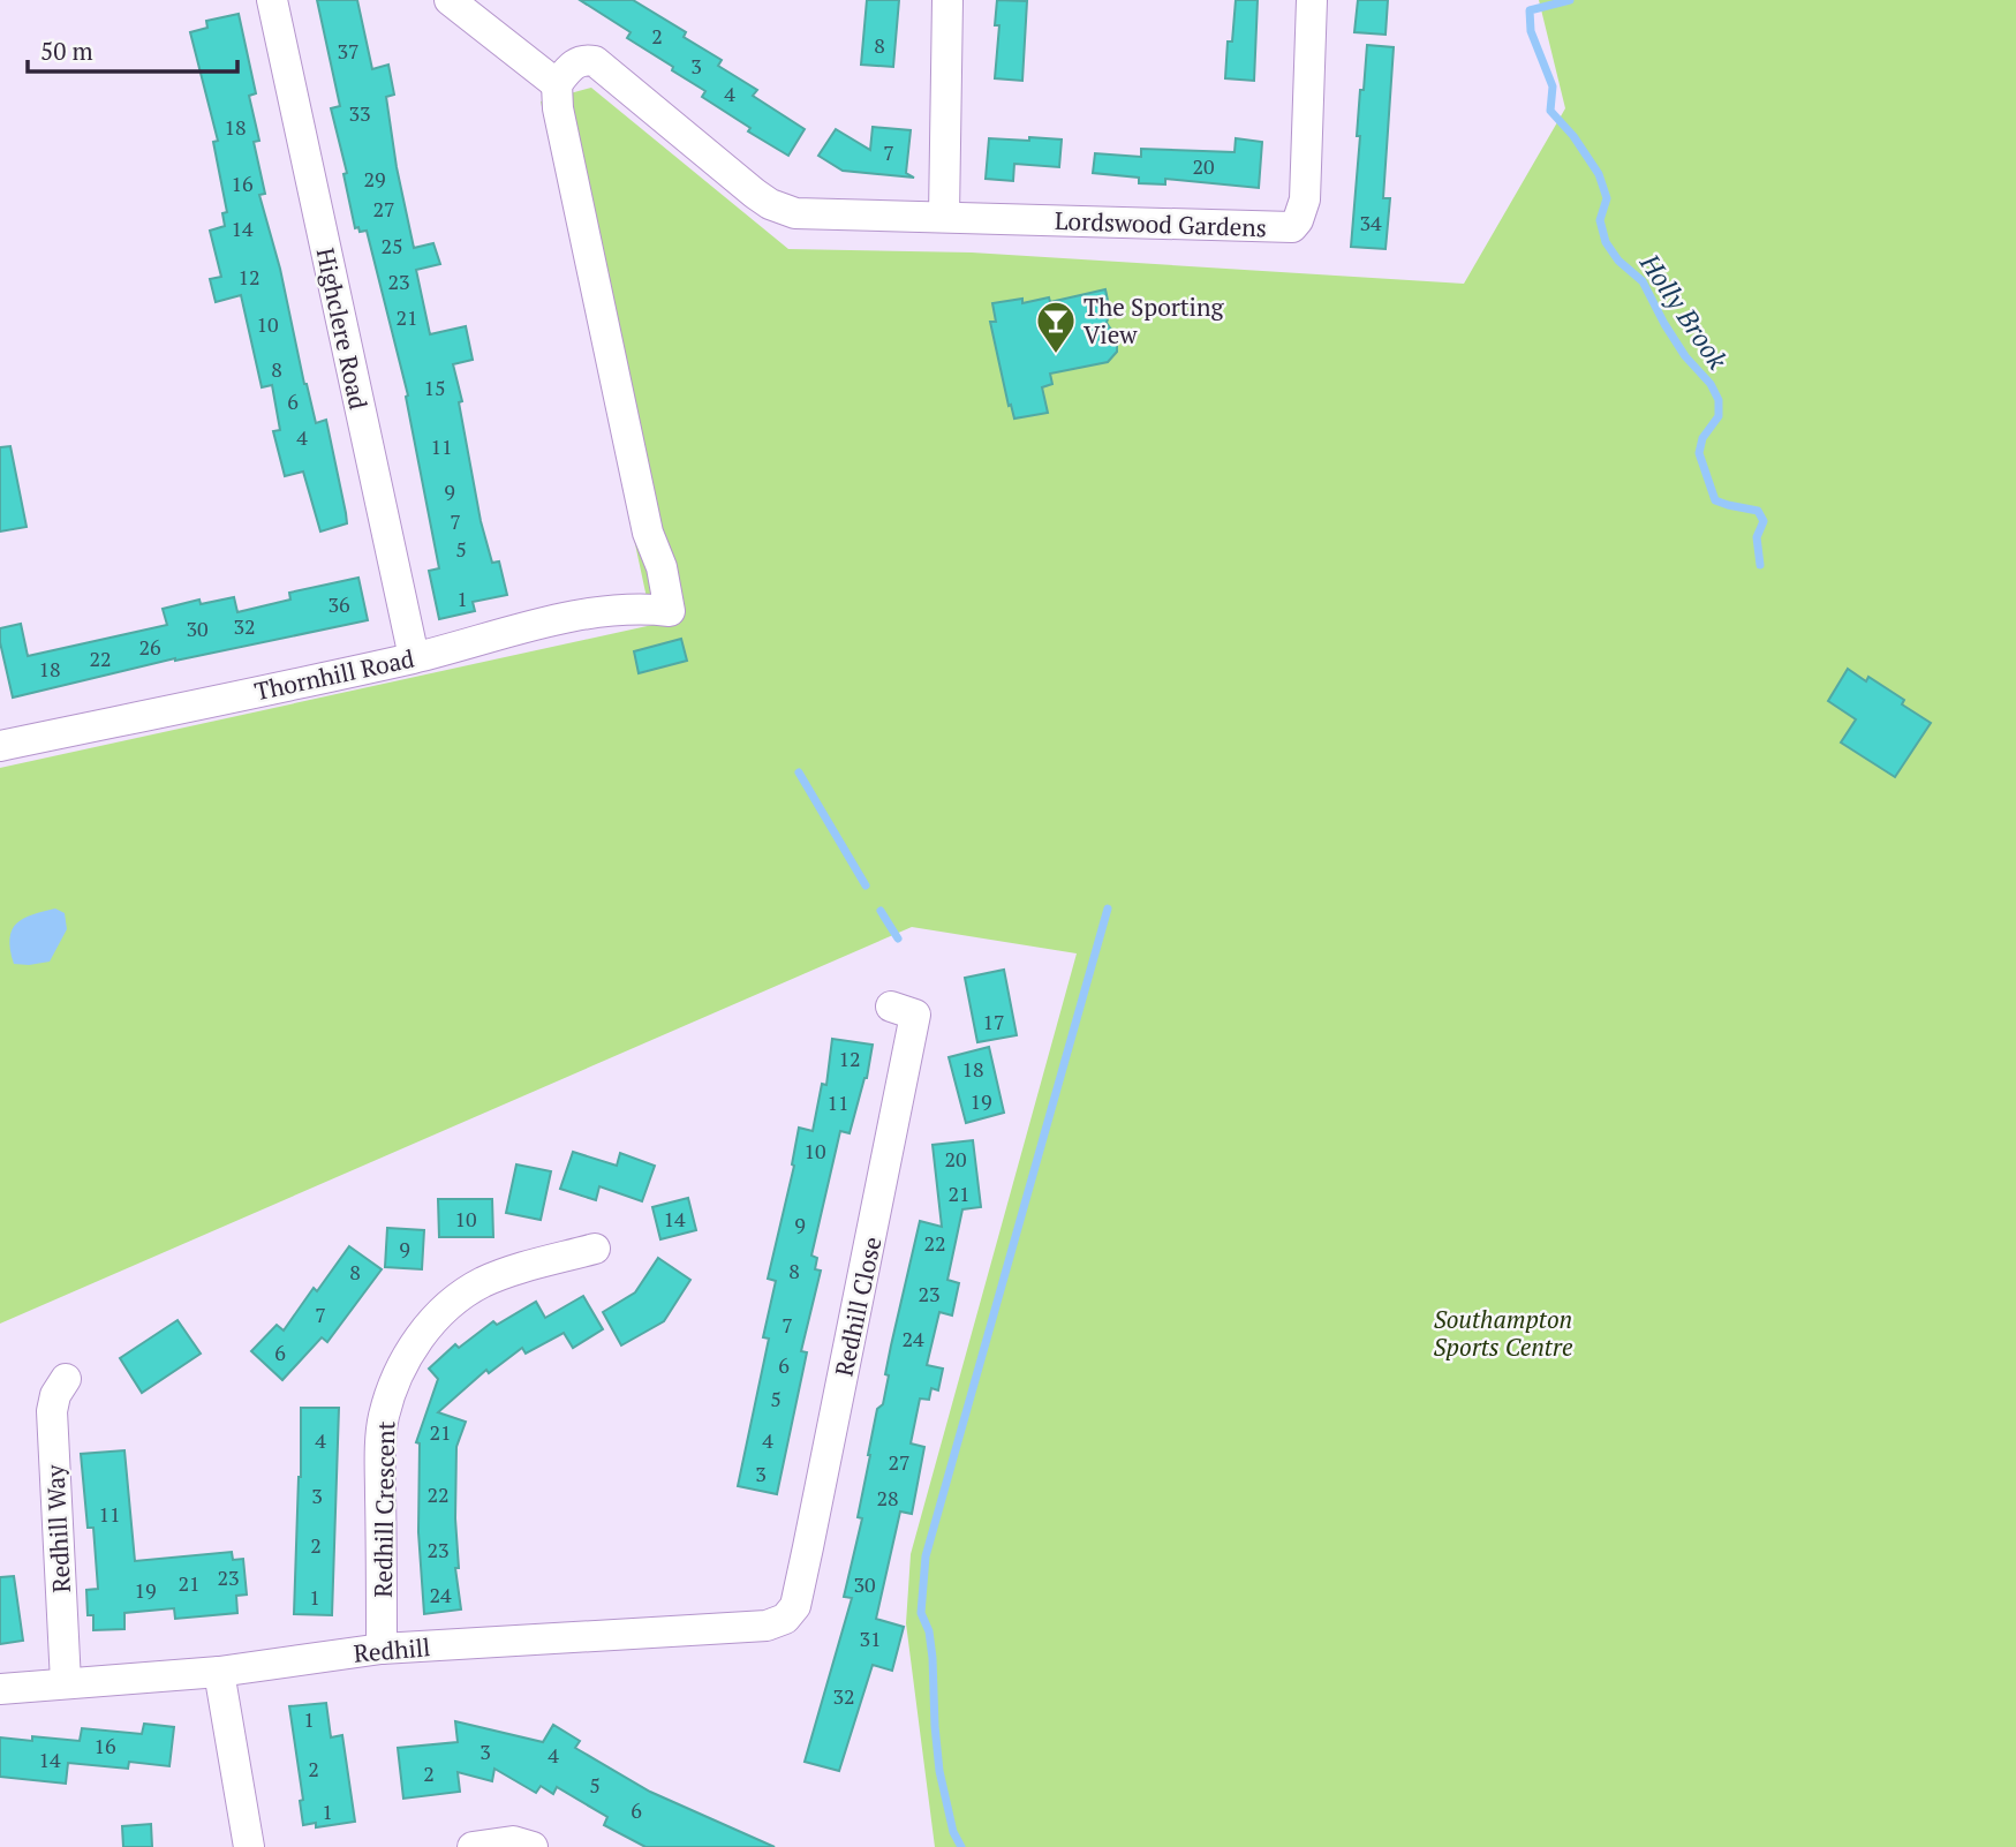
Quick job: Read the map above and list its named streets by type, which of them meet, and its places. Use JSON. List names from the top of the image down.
{
  "streets": {
    "street": [
      "Lordswood Gardens",
      "Highclere Road",
      "Thornhill Road",
      "Redhill Close",
      "Redhill Crescent",
      "Redhill Way",
      "Redhill"
    ]
  },
  "crossings": [
    ["Lordswood Gardens", "Thornhill Road"],
    ["Highclere Road", "Thornhill Road"],
    ["Redhill Close", "Redhill"],
    ["Redhill Crescent", "Redhill"],
    ["Redhill Way", "Redhill"]
  ],
  "water": ["Holly Brook"],
  "parks": ["Southampton Sports Centre"],
  "places": {
    "bar": ["The Sporting View"]
  },
  "house_numbers": [
    "2",
    "8",
    "37",
    "3",
    "4",
    "33",
    "18",
    "7",
    "20",
    "29",
    "16",
    "27",
    "34",
    "14",
    "25",
    "12",
    "23",
    "21",
    "10",
    "8",
    "15",
    "6",
    "4",
    "11",
    "9",
    "7",
    "5",
    "1",
    "36",
    "32",
    "30",
    "26",
    "22",
    "18",
    "17",
    "12",
    "18",
    "19",
    "11",
    "10",
    "20",
    "21",
    "10",
    "14",
    "9",
    "22",
    "9",
    "8",
    "8",
    "23",
    "7",
    "7",
    "24",
    "6",
    "6",
    "5",
    "21",
    "4",
    "4",
    "27",
    "3",
    "22",
    "3",
    "28",
    "11",
    "2",
    "23",
    "23",
    "21",
    "30",
    "19",
    "24",
    "1",
    "31",
    "32",
    "1",
    "16",
    "3",
    "4",
    "14",
    "2",
    "2",
    "5",
    "6",
    "1"
  ],
  "scale_bar": "50 m"
}
